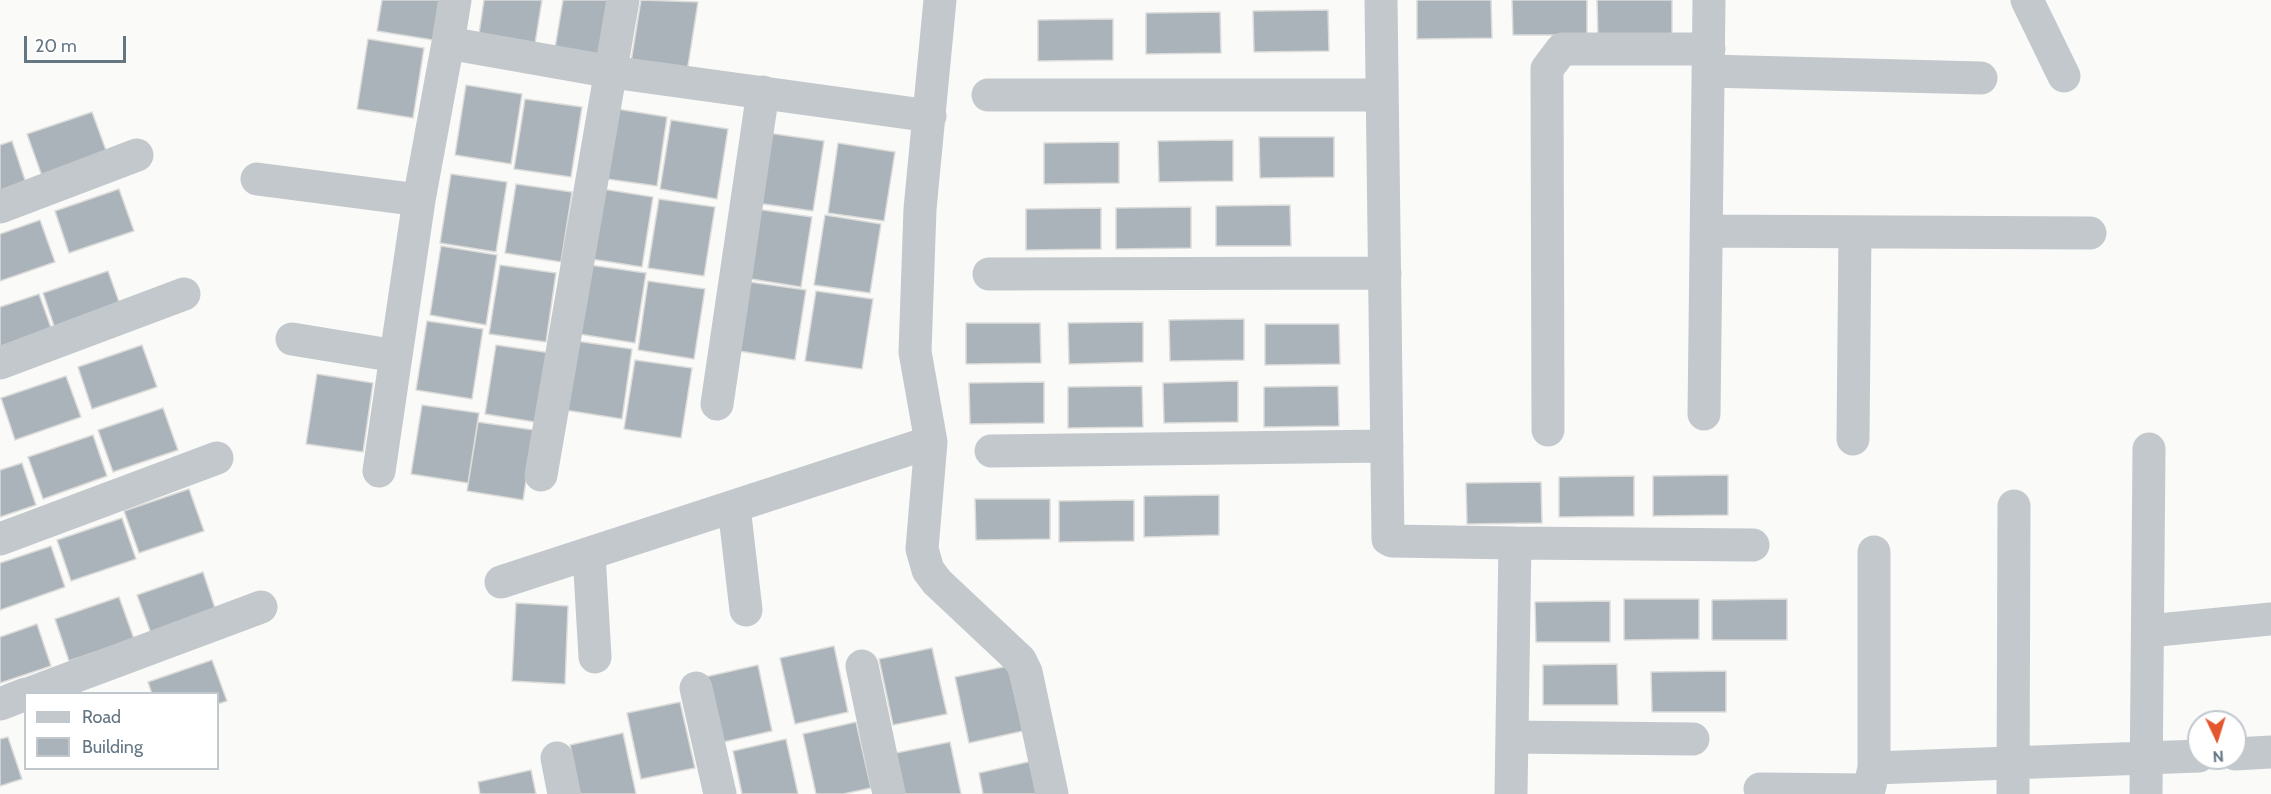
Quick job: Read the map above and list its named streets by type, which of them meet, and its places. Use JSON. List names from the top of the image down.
{
  "legend": ["Road", "Building"],
  "scale_bar": "20 m",
  "north": "bottom"
}
